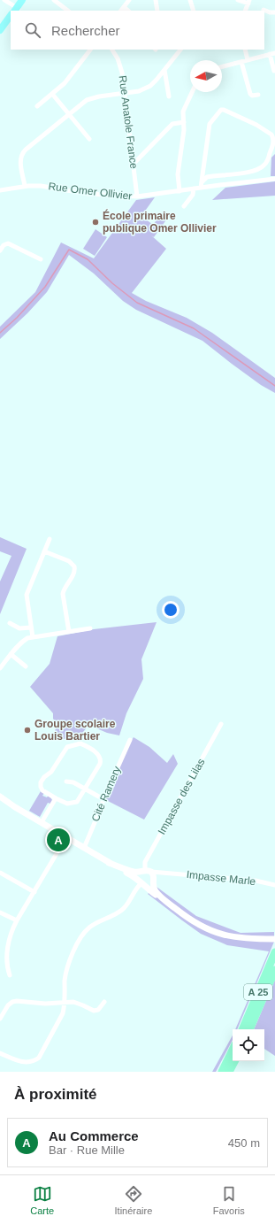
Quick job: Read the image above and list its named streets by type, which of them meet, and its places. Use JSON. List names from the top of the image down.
{
  "streets": {
    "highway": ["A 25"],
    "street": [
      "Rue Anatole France",
      "Rue Omer Ollivier",
      "Cité Ramery",
      "Impasse des Lilas",
      "Impasse Marle"
    ]
  },
  "crossings": [
    ["Rue Anatole France", "Rue Omer Ollivier"],
    ["Impasse des Lilas", "Impasse Marle"]
  ],
  "places": ["École primaire publique Omer Ollivier", "Groupe scolaire Louis Bartier"],
  "north": "left",
  "page": {
    "search": "Rechercher",
    "pins": "A",
    "heading": "À proximité",
    "list": [
      {
        "mark": "A",
        "name": "Au Commerce",
        "note": "Bar · Rue Mille",
        "value": "450 m"
      }
    ],
    "nav": ["Carte", "Itinéraire", "Favoris"]
  }
}
